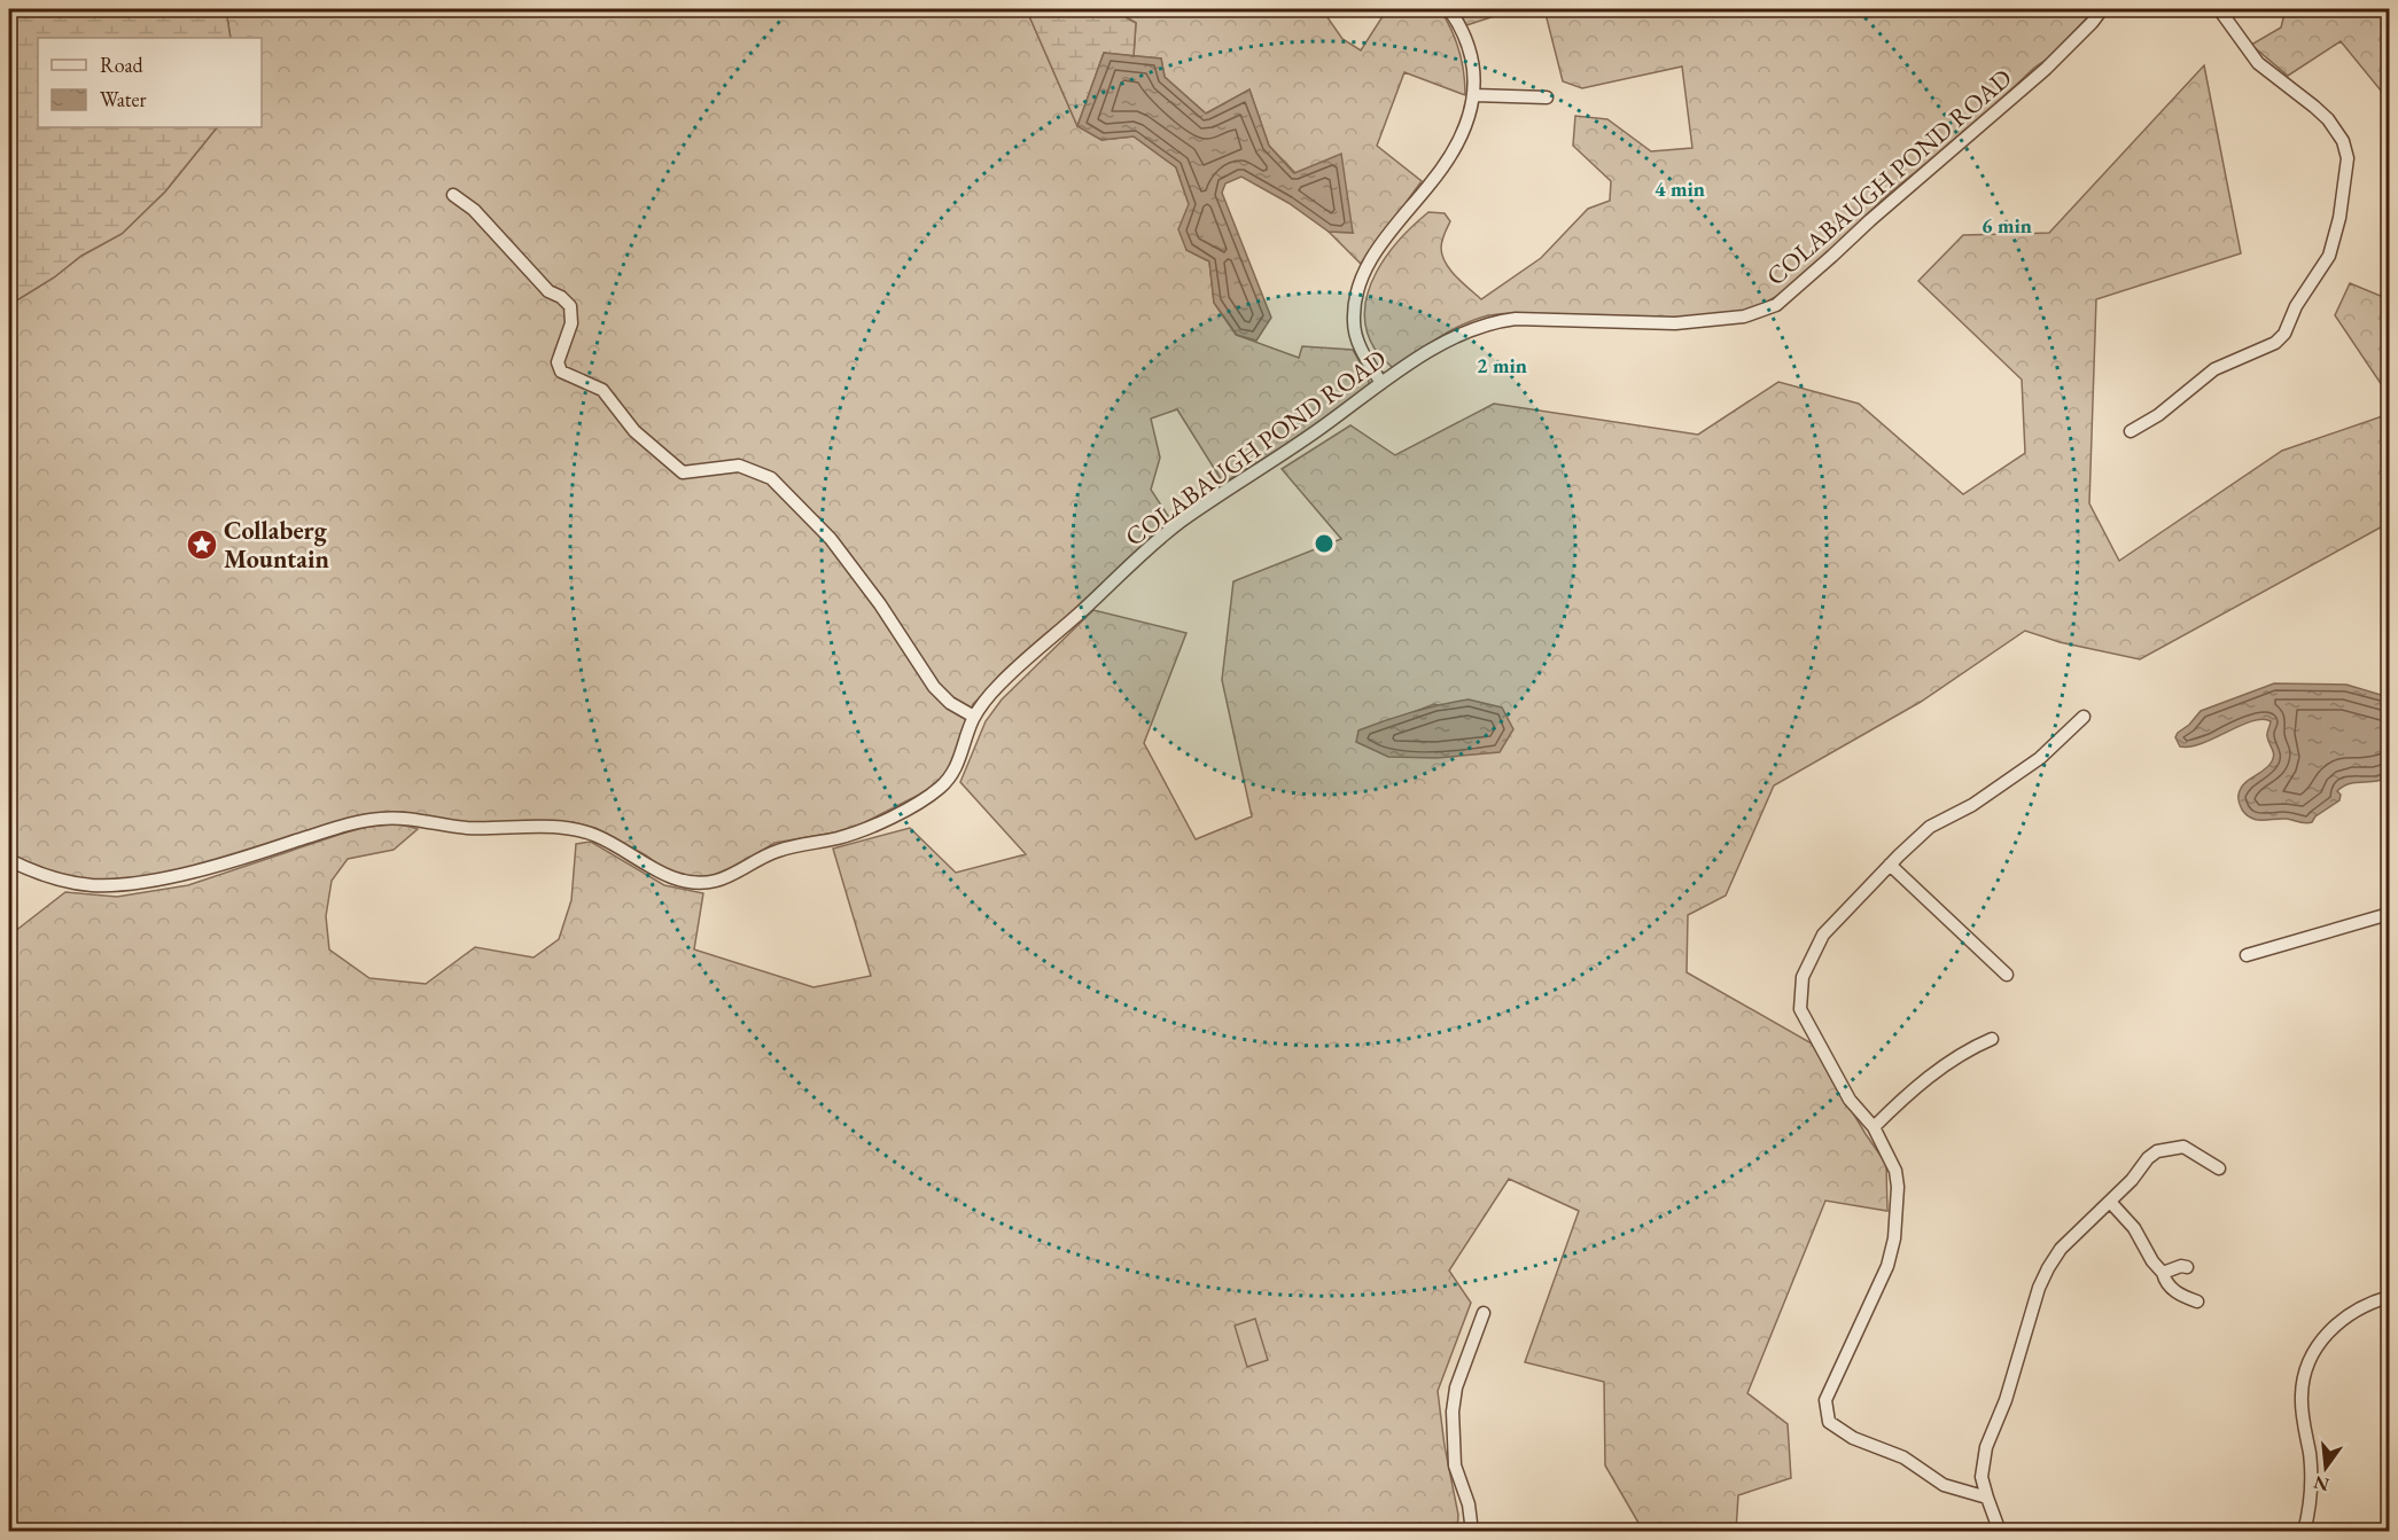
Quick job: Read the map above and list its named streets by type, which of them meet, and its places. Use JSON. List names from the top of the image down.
{
  "streets": {
    "street": ["COLABAUGH POND ROAD"]
  },
  "places": {
    "place": ["Collaberg Mountain"]
  },
  "legend": ["Road", "Water"],
  "north": "bottom",
  "rings": ["4 min", "6 min", "2 min"]
}
